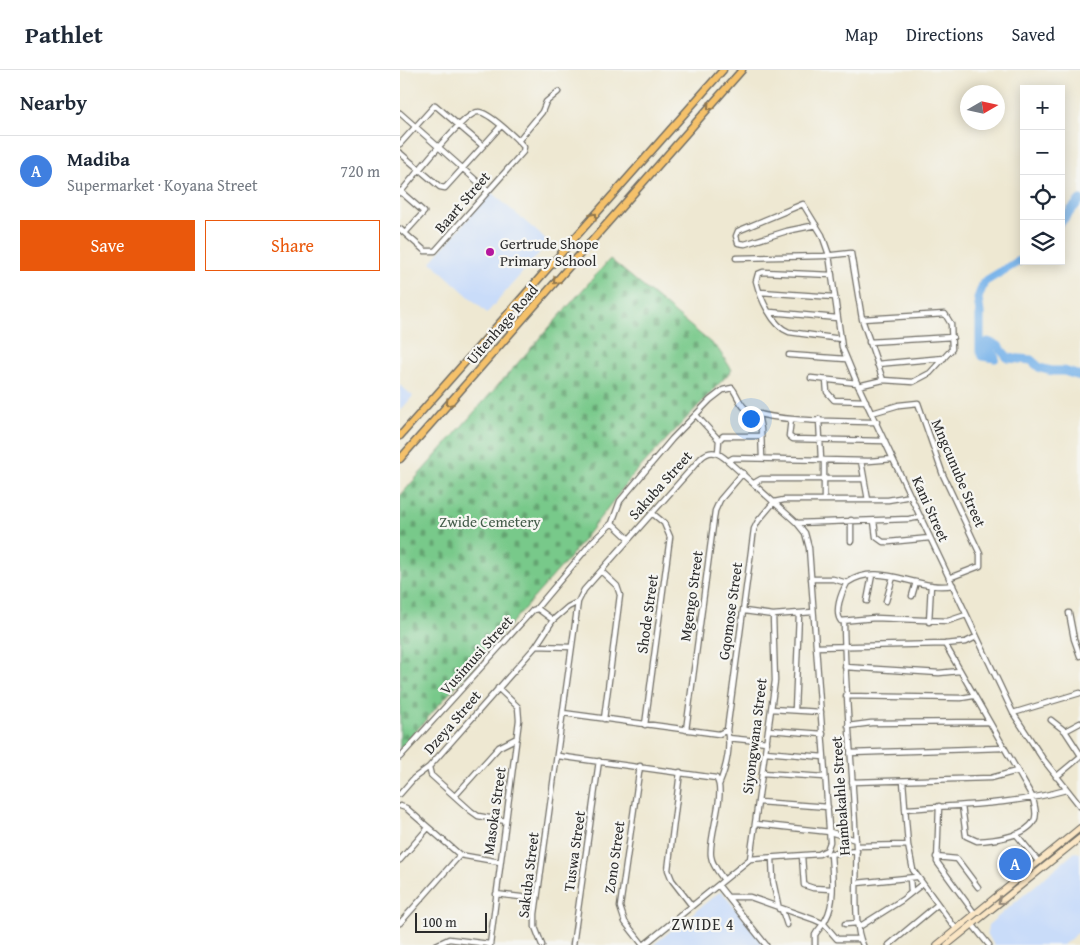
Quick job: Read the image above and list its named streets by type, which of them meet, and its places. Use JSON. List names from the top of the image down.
{
  "streets": {
    "main road": ["Uitenhage Road"],
    "street": [
      "Baart Street",
      "Mngcunube Street",
      "Sakuba Street",
      "Kani Street",
      "Mgengo Street",
      "Gqomose Street",
      "Shode Street",
      "Vusimusi Street",
      "Dzeya Street",
      "Siyongwana Street",
      "Hambakahle Street",
      "Masoka Street",
      "Tuswa Street",
      "Zono Street"
    ]
  },
  "crossings": [
    ["Mngcunube Street", "Kani Street"],
    ["Sakuba Street", "Shode Street"],
    ["Dzeya Street", "Masoka Street"]
  ],
  "districts": ["ZWIDE 4"],
  "parks": ["Zwide Cemetery"],
  "places": ["Gertrude Shope Primary School"],
  "scale_bar": "100 m",
  "north": "right",
  "page": {
    "header": "Pathlet",
    "nav": ["Map", "Directions", "Saved"],
    "heading": "Nearby",
    "map_buttons": ["+", "−"],
    "list": [
      {
        "mark": "A",
        "name": "Madiba",
        "note": "Supermarket · Koyana Street",
        "value": "720 m"
      }
    ],
    "buttons": ["Save", "Share"],
    "pins": "A",
    "scale": "100 m"
  }
}
